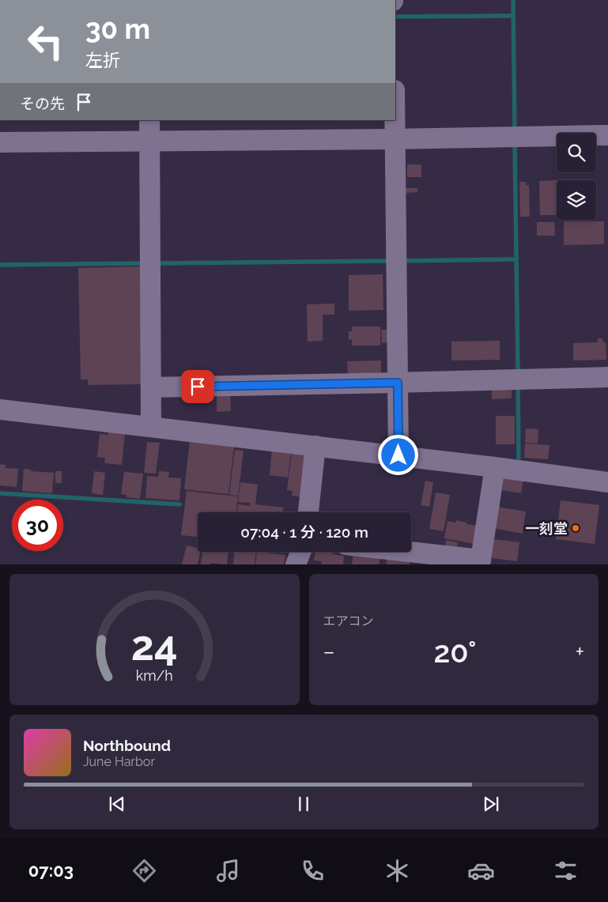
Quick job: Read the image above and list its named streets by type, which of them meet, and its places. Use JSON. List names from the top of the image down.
{
  "places": ["一刻堂"],
  "page": {
    "turn": ["30 m", "左折"],
    "then": "その先",
    "limit": "30",
    "trip": "07:04 · 1 分 · 120 m",
    "tile": "エアコン",
    "heat": ["−", "20°", "+"],
    "song": ["Northbound", "June Harbor"],
    "tabs": "07:03",
    "gauge": ["24", "km/h"]
  }
}
